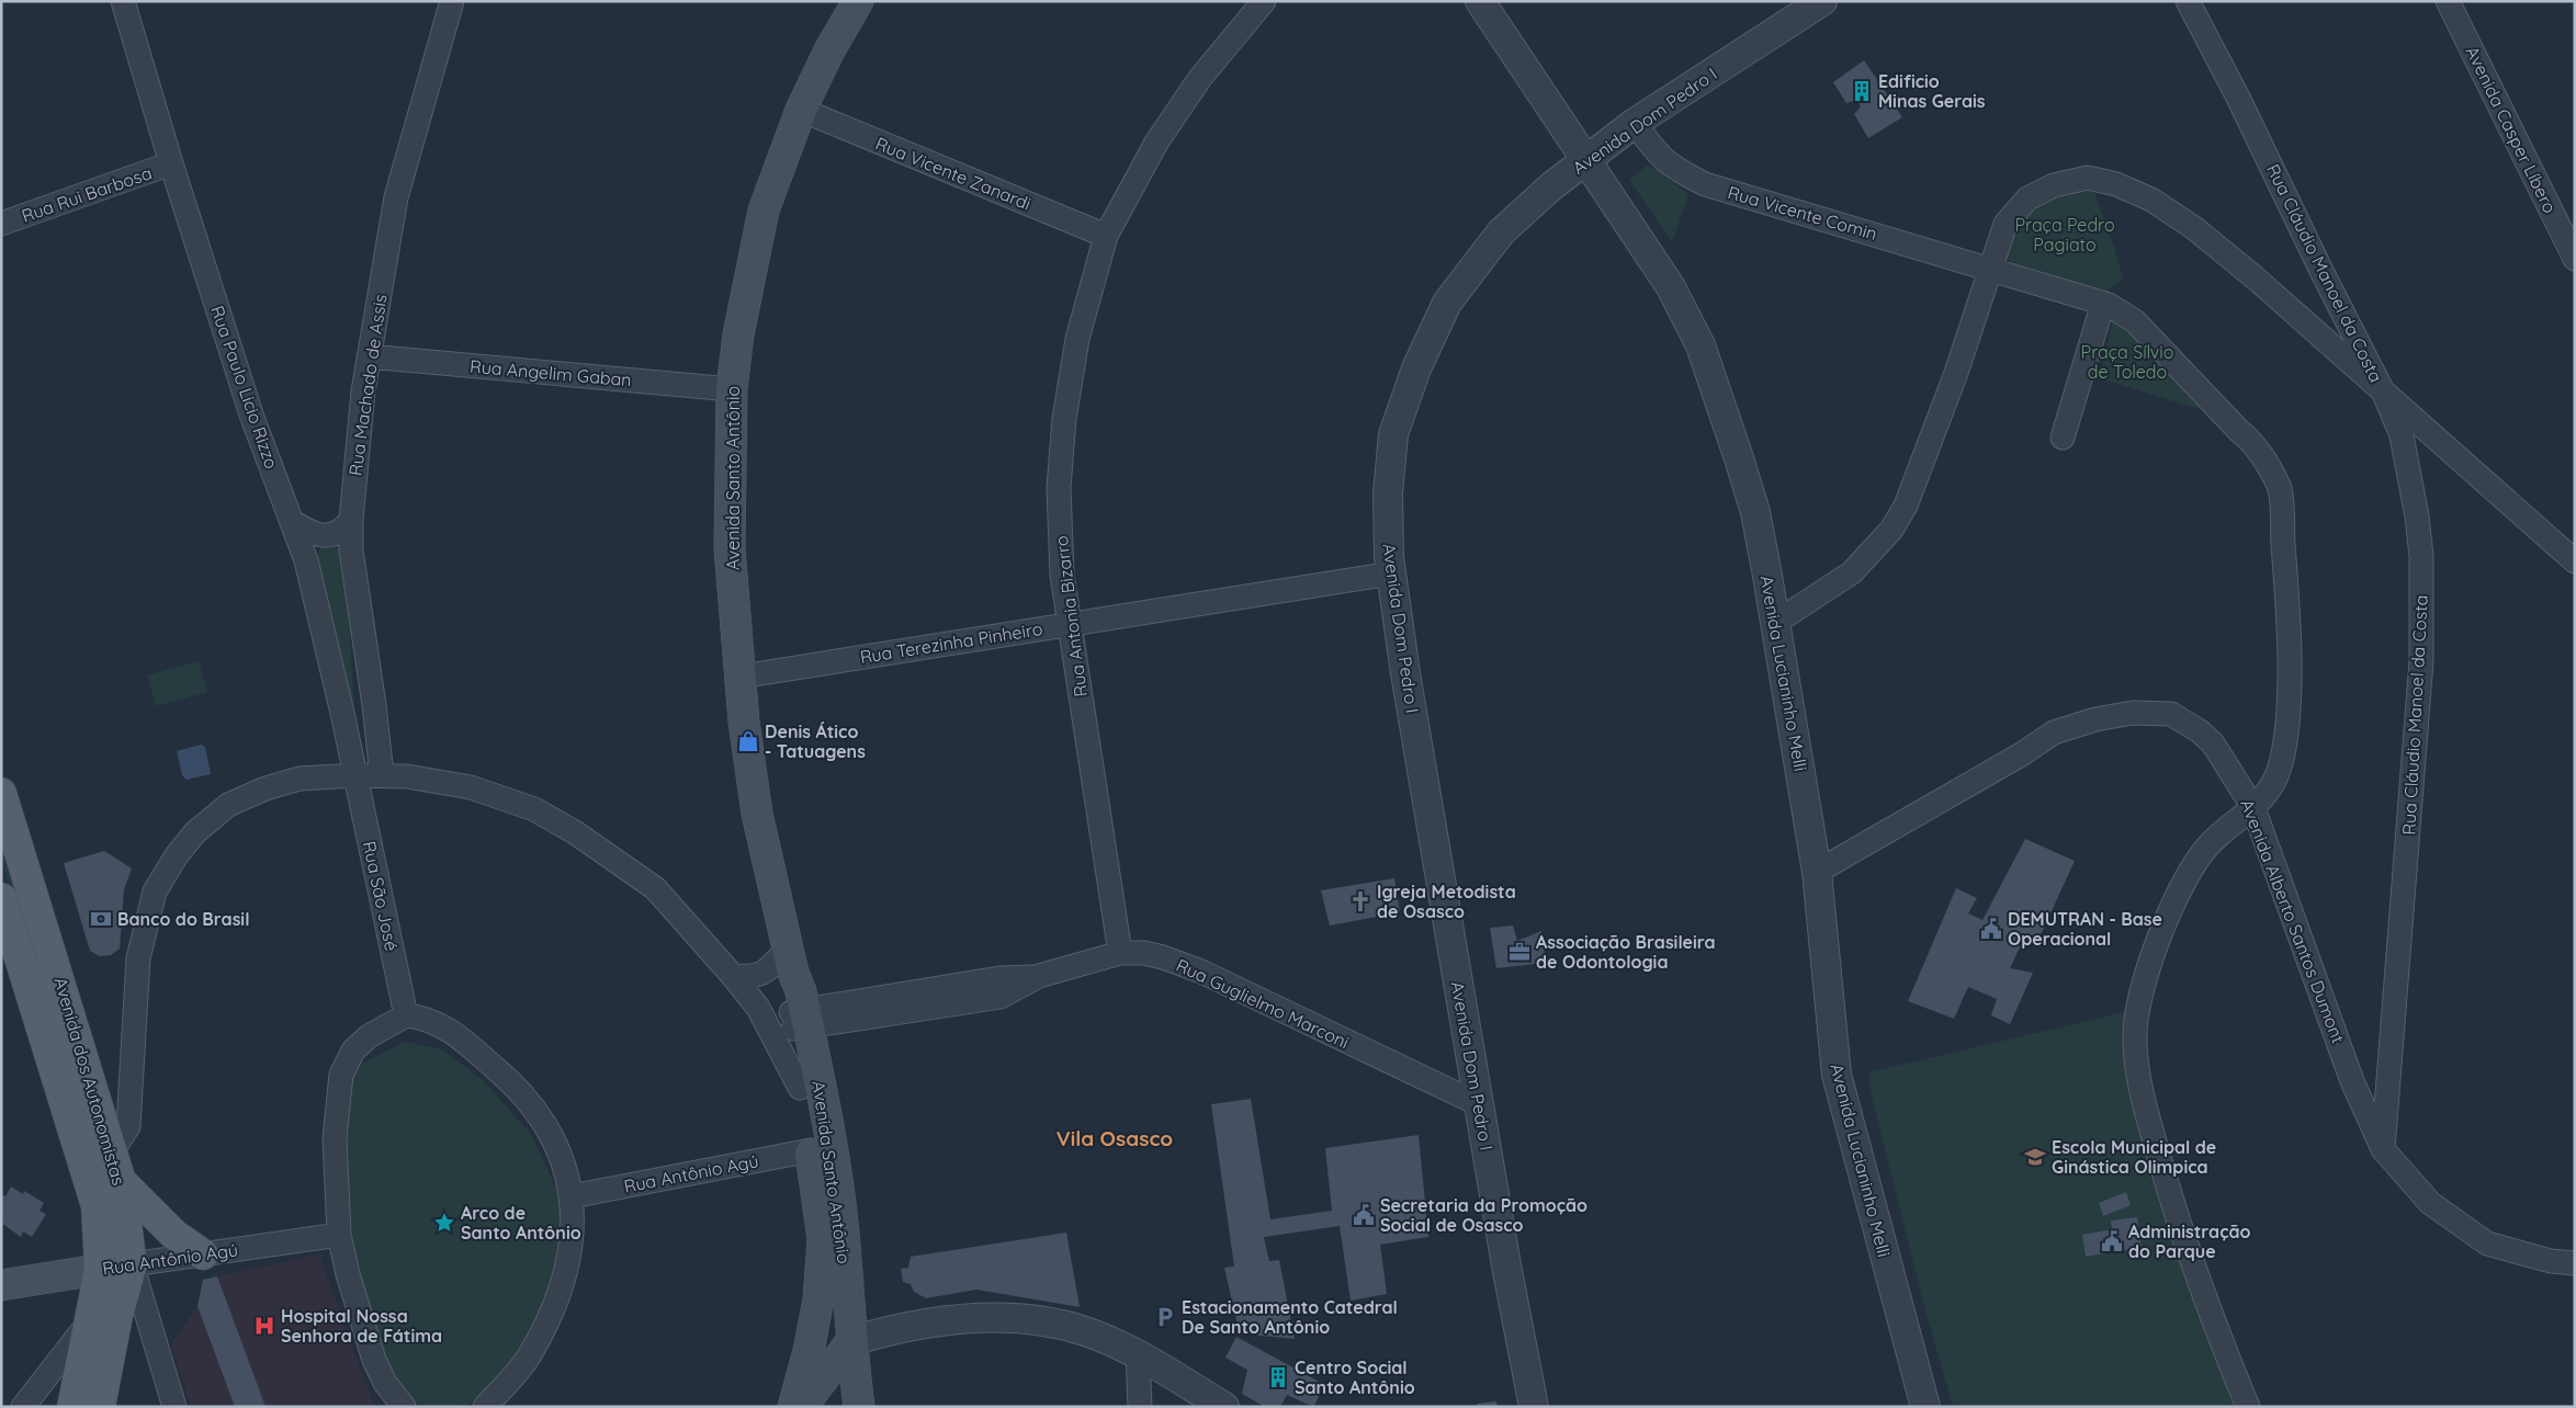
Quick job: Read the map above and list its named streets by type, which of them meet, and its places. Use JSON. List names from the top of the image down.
{
  "streets": {
    "main road": ["Avenida Santo Antônio", "Avenida dos Autonomistas", "Rua Antônio Agú"],
    "street": [
      "Avenida Dom Pedro I",
      "Avenida Casper Líbero",
      "Rua Vicente Zanardi",
      "Rua Rui Barbosa",
      "Rua Vicente Comin",
      "Rua Cláudio Manoel da Costa",
      "Rua Angelim Gaban",
      "Rua Machado de Assis",
      "Rua Paulo Licio Rizzo",
      "Rua Antonia Bizarro",
      "Rua Terezinha Pinheiro",
      "Avenida Lucianinho Melli",
      "Rua São José",
      "Avenida Alberto Santos Dumont",
      "Rua Guglielmo Marconi"
    ]
  },
  "crossings": [
    ["Avenida Dom Pedro I", "Rua Vicente Comin"],
    ["Avenida Dom Pedro I", "Rua Terezinha Pinheiro"],
    ["Avenida Dom Pedro I", "Avenida Lucianinho Melli"],
    ["Avenida Dom Pedro I", "Rua Guglielmo Marconi"],
    ["Rua Vicente Zanardi", "Avenida Santo Antônio"],
    ["Rua Vicente Zanardi", "Rua Antonia Bizarro"],
    ["Rua Rui Barbosa", "Rua Paulo Licio Rizzo"],
    ["Rua Vicente Comin", "Avenida Alberto Santos Dumont"],
    ["Rua Cláudio Manoel da Costa", "Avenida Alberto Santos Dumont"],
    ["Rua Angelim Gaban", "Rua Machado de Assis"],
    ["Rua Angelim Gaban", "Avenida Santo Antônio"],
    ["Rua Paulo Licio Rizzo", "Rua São José"],
    ["Avenida Santo Antônio", "Rua Terezinha Pinheiro"],
    ["Avenida Santo Antônio", "Rua Guglielmo Marconi"],
    ["Avenida Santo Antônio", "Rua Antônio Agú"],
    ["Rua Antonia Bizarro", "Rua Terezinha Pinheiro"],
    ["Rua Antonia Bizarro", "Rua Guglielmo Marconi"],
    ["Avenida Lucianinho Melli", "Avenida Alberto Santos Dumont"],
    ["Avenida dos Autonomistas", "Rua Antônio Agú"]
  ],
  "districts": ["Vila Osasco"],
  "parks": ["Praça Pedro Pagiato", "Praça Sílvio de Toledo"],
  "places": {
    "building": ["Edificio Minas Gerais", "Centro Social Santo Antônio"],
    "shop": ["Denis Ático - Tatuagens"],
    "church": ["Igreja Metodista de Osasco"],
    "bank": ["Banco do Brasil"],
    "public building": ["DEMUTRAN - Base Operacional", "Secretaria da Promoção Social de Osasco", "Administração do Parque"],
    "office": ["Associação Brasileira de Odontologia"],
    "school or university": ["Escola Municipal de Ginástica Olimpica"],
    "place": ["Arco de Santo Antônio"],
    "parking": ["Estacionamento Catedral De Santo Antônio"],
    "hospital": ["Hospital Nossa Senhora de Fátima"]
  }
}
